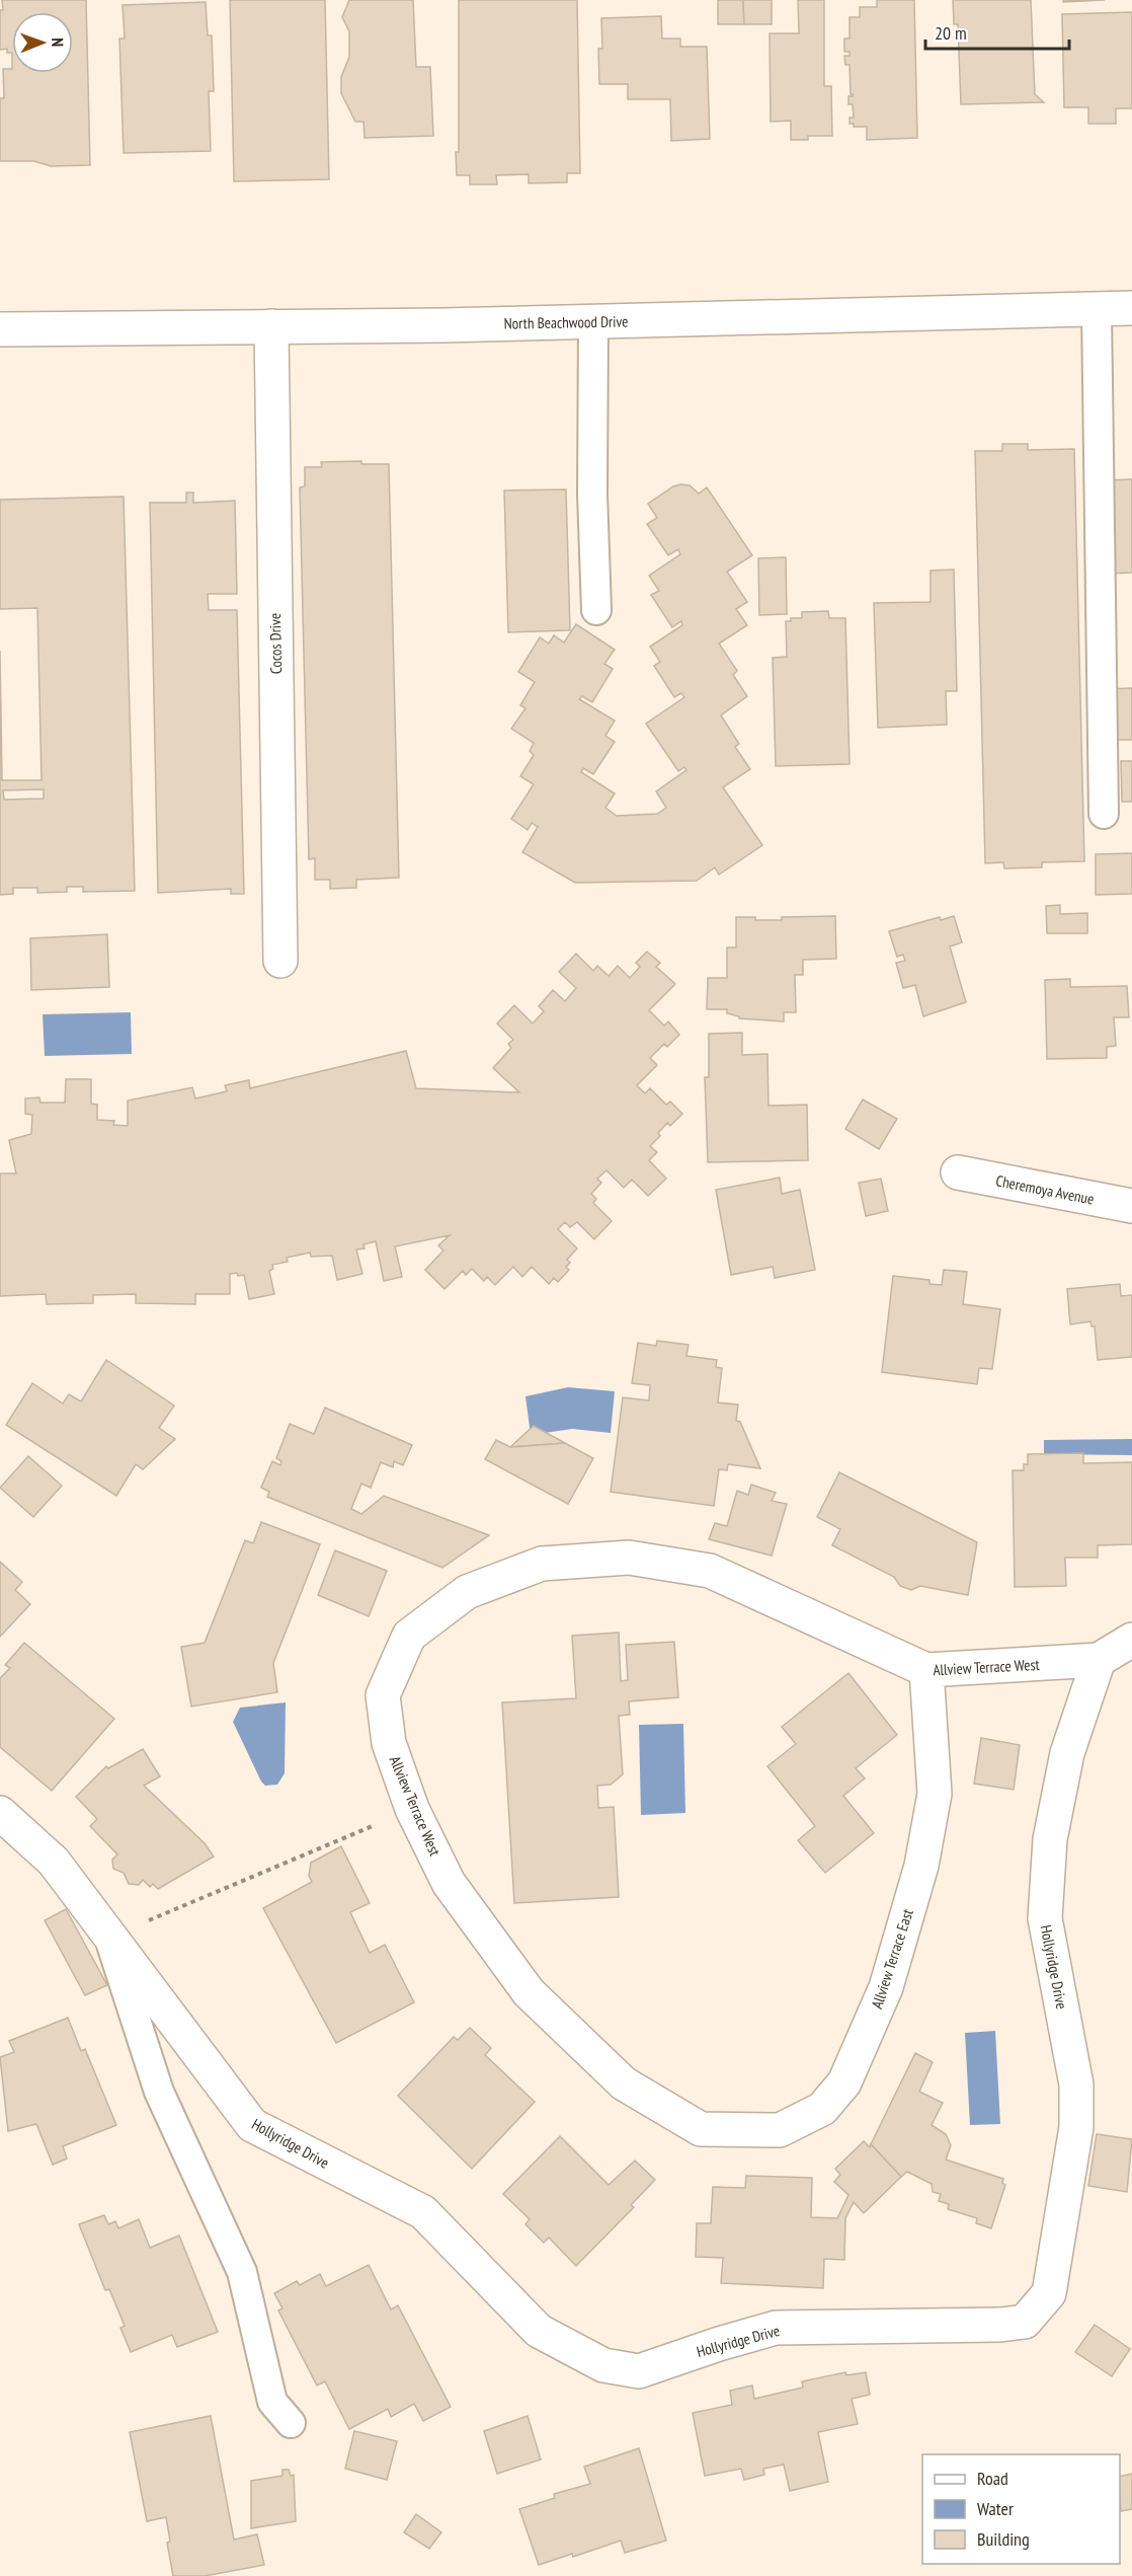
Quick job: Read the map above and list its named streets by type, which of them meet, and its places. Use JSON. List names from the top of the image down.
{
  "streets": {
    "street": [
      "North Beachwood Drive",
      "Cocos Drive",
      "Cheremoya Avenue",
      "Allview Terrace West",
      "Allview Terrace East",
      "Hollyridge Drive"
    ]
  },
  "crossings": [
    ["North Beachwood Drive", "Cocos Drive"],
    ["Allview Terrace West", "Allview Terrace East"],
    ["Allview Terrace West", "Hollyridge Drive"]
  ],
  "legend": ["Road", "Water", "Building"],
  "scale_bar": "20 m",
  "north": "right"
}
